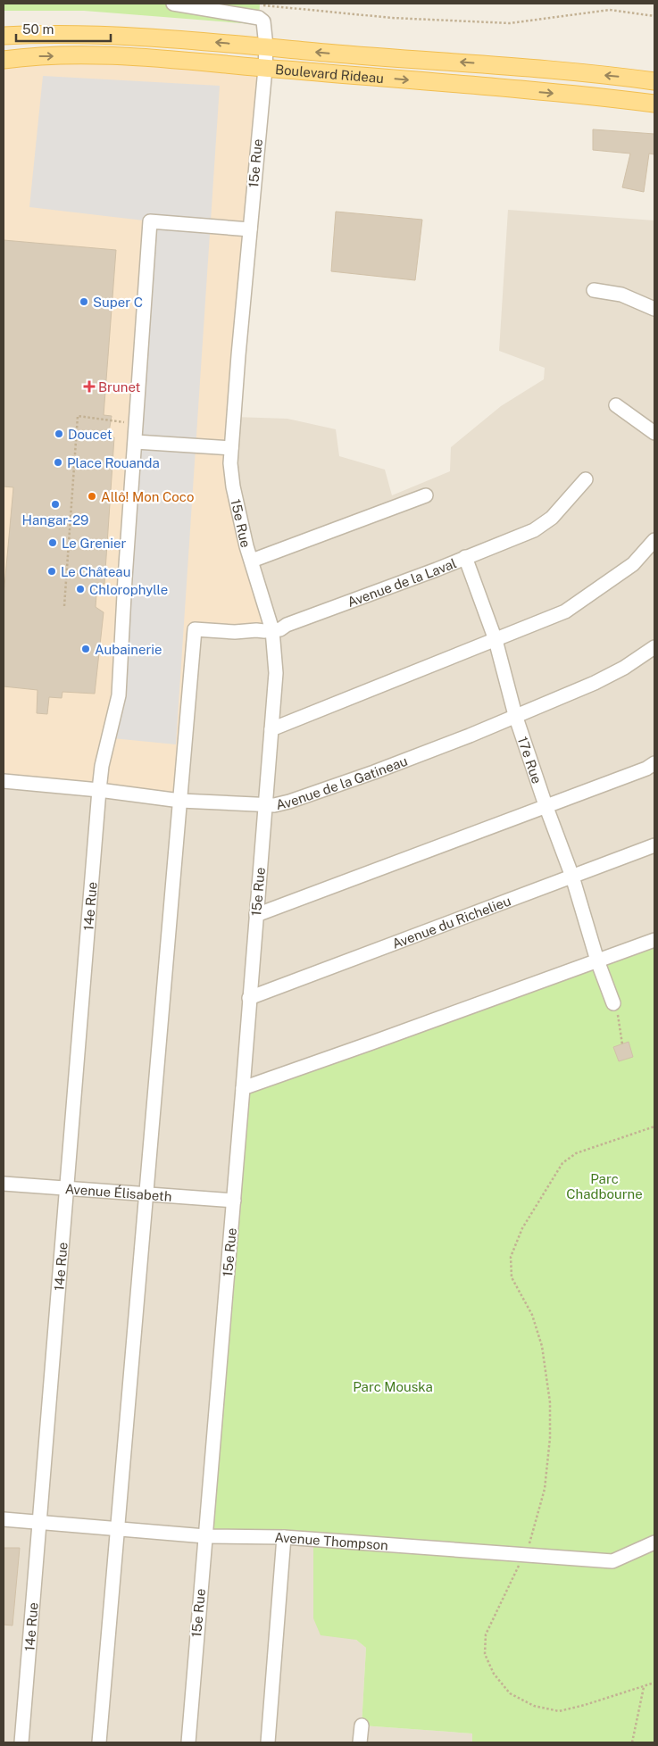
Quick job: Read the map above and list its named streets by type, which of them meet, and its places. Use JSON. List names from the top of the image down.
{
  "streets": {
    "main road": ["Boulevard Rideau"],
    "street": [
      "15e Rue",
      "Avenue de la Laval",
      "17e Rue",
      "Avenue de la Gatineau",
      "14e Rue",
      "Avenue du Richelieu",
      "Avenue Élisabeth",
      "Avenue Thompson"
    ]
  },
  "crossings": [
    ["Boulevard Rideau", "15e Rue"],
    ["15e Rue", "Avenue de la Laval"],
    ["15e Rue", "Avenue de la Gatineau"],
    ["15e Rue", "14e Rue"],
    ["15e Rue", "Avenue du Richelieu"],
    ["15e Rue", "Avenue Élisabeth"],
    ["15e Rue", "Avenue Thompson"],
    ["Avenue de la Laval", "17e Rue"],
    ["Avenue de la Laval", "Avenue de la Gatineau"],
    ["17e Rue", "Avenue de la Gatineau"],
    ["17e Rue", "Avenue du Richelieu"],
    ["Avenue de la Gatineau", "14e Rue"],
    ["14e Rue", "Avenue Élisabeth"],
    ["14e Rue", "Avenue Thompson"]
  ],
  "parks": ["Parc Chadbourne", "Parc Mouska"],
  "places": {
    "other": [
      "Super C",
      "Doucet",
      "Place Rouanda",
      "Allô! Mon Coco",
      "Hangar-29",
      "Le Grenier",
      "Le Château",
      "Chlorophylle",
      "Aubainerie"
    ],
    "health": ["Brunet"]
  },
  "scale_bar": "50 m"
}
